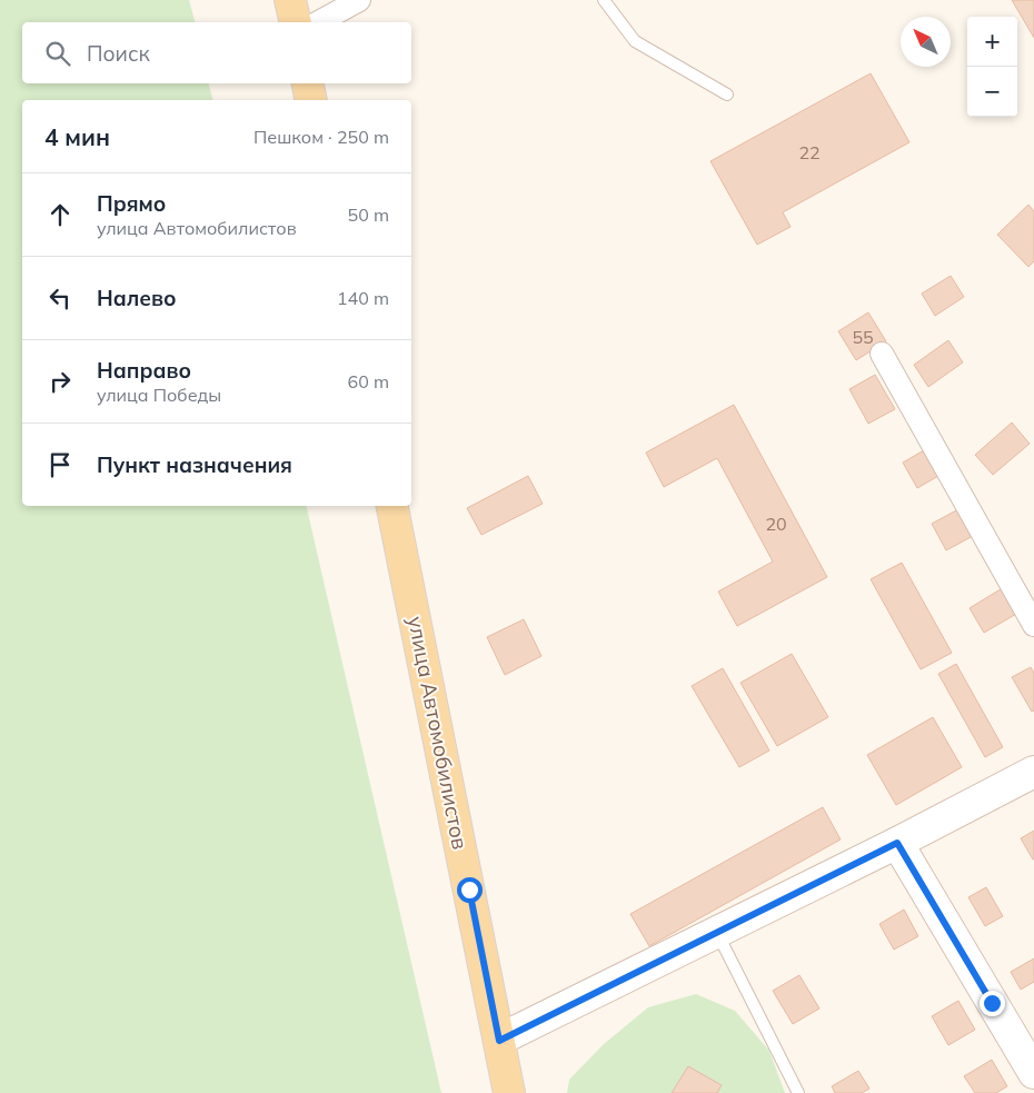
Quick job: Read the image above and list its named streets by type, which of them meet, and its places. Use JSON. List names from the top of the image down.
{
  "streets": {
    "main road": ["улица Автомобилистов"]
  },
  "house_numbers": ["22", "55", "20"],
  "north": "top left",
  "page": {
    "map_buttons": ["+", "−"],
    "search": "Поиск",
    "heading": ["4 мин", "Пешком · 250 m"],
    "list": [
      ["Прямо", "улица Автомобилистов", "50 m"],
      ["Налево", "140 m"],
      ["Направо", "улица Победы", "60 m"],
      "Пункт назначения"
    ]
  }
}
